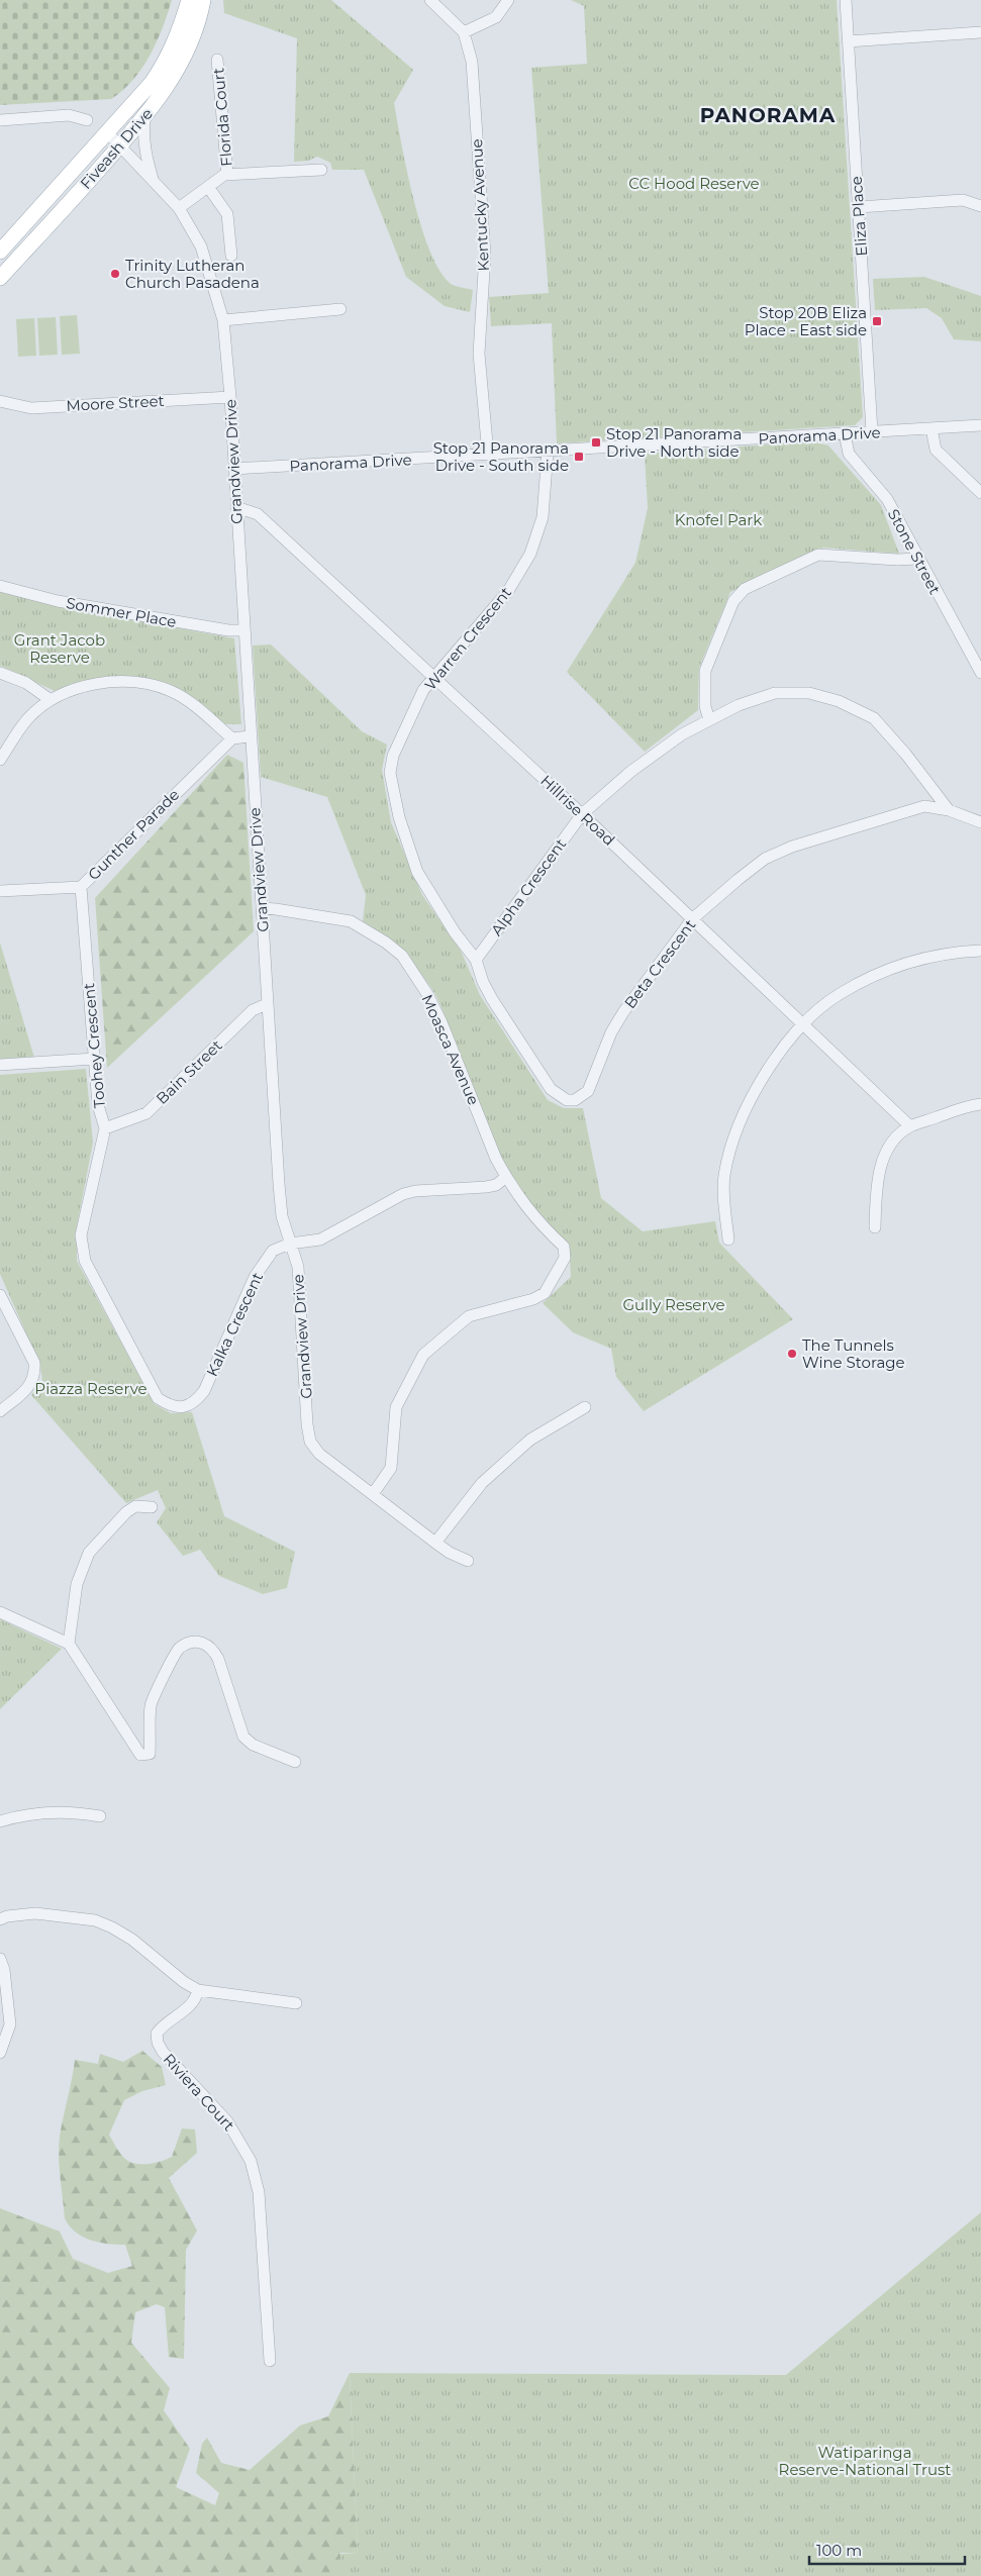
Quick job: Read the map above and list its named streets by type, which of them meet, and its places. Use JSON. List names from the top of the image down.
{
  "streets": {
    "main road": ["Fiveash Drive"],
    "street": [
      "Florida Court",
      "Kentucky Avenue",
      "Eliza Place",
      "Moore Street",
      "Panorama Drive",
      "Grandview Drive",
      "Stone Street",
      "Sommer Place",
      "Warren Crescent",
      "Hillrise Road",
      "Gunther Parade",
      "Alpha Crescent",
      "Beta Crescent",
      "Toohey Crescent",
      "Moasca Avenue",
      "Bain Street",
      "Kalka Crescent",
      "Riviera Court"
    ]
  },
  "crossings": [
    ["Florida Court", "Grandview Drive"],
    ["Fiveash Drive", "Grandview Drive"],
    ["Kentucky Avenue", "Panorama Drive"],
    ["Eliza Place", "Panorama Drive"],
    ["Moore Street", "Grandview Drive"],
    ["Panorama Drive", "Grandview Drive"],
    ["Panorama Drive", "Stone Street"],
    ["Panorama Drive", "Warren Crescent"],
    ["Grandview Drive", "Sommer Place"],
    ["Grandview Drive", "Hillrise Road"],
    ["Grandview Drive", "Moasca Avenue"],
    ["Grandview Drive", "Bain Street"],
    ["Grandview Drive", "Kalka Crescent"],
    ["Warren Crescent", "Hillrise Road"],
    ["Warren Crescent", "Alpha Crescent"],
    ["Warren Crescent", "Beta Crescent"],
    ["Hillrise Road", "Alpha Crescent"],
    ["Hillrise Road", "Beta Crescent"],
    ["Gunther Parade", "Toohey Crescent"],
    ["Alpha Crescent", "Beta Crescent"],
    ["Toohey Crescent", "Bain Street"],
    ["Toohey Crescent", "Kalka Crescent"]
  ],
  "districts": ["PANORAMA"],
  "parks": [
    "CC Hood Reserve",
    "Knofel Park",
    "Grant Jacob Reserve",
    "Gully Reserve",
    "Piazza Reserve",
    "Watiparinga Reserve-National Trust"
  ],
  "places": {
    "other": ["Trinity Lutheran Church Pasadena", "The Tunnels Wine Storage"],
    "transit": ["Stop 20B Eliza Place - East side", "Stop 21 Panorama Drive - North side", "Stop 21 Panorama Drive - South side"]
  },
  "scale_bar": "100 m"
}
